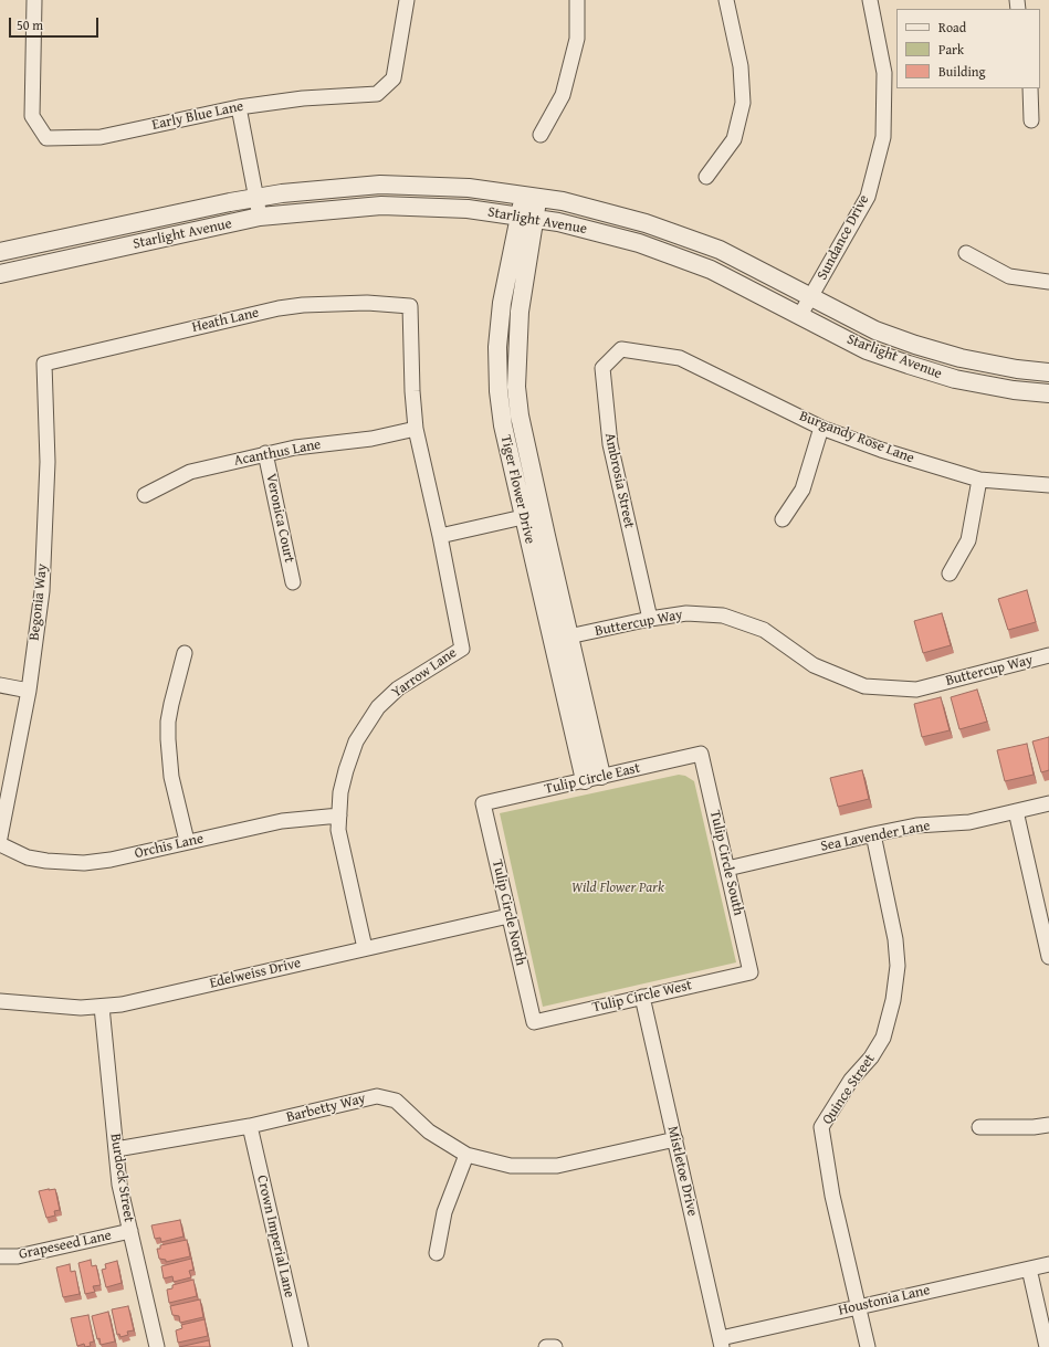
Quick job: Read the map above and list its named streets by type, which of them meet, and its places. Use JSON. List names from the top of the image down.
{
  "streets": {
    "street": [
      "Early Blue Lane",
      "Starlight Avenue",
      "Sundance Drive",
      "Heath Lane",
      "Burgandy Rose Lane",
      "Acanthus Lane",
      "Ambrosia Street",
      "Tiger Flower Drive",
      "Veronica Court",
      "Begonia Way",
      "Buttercup Way",
      "Yarrow Lane",
      "Tulip Circle East",
      "Sea Lavender Lane",
      "Orchis Lane",
      "Tulip Circle South",
      "Tulip Circle North",
      "Edelweiss Drive",
      "Tulip Circle West",
      "Quince Street",
      "Barbetty Way",
      "Mistletoe Drive",
      "Burdock Street",
      "Crown Imperial Lane",
      "Grapeseed Lane",
      "Houstonia Lane"
    ]
  },
  "crossings": [
    ["Starlight Avenue", "Sundance Drive"],
    ["Starlight Avenue", "Tiger Flower Drive"],
    ["Heath Lane", "Begonia Way"],
    ["Heath Lane", "Yarrow Lane"],
    ["Burgandy Rose Lane", "Ambrosia Street"],
    ["Acanthus Lane", "Veronica Court"],
    ["Acanthus Lane", "Yarrow Lane"],
    ["Ambrosia Street", "Buttercup Way"],
    ["Tiger Flower Drive", "Buttercup Way"],
    ["Tiger Flower Drive", "Tulip Circle East"],
    ["Yarrow Lane", "Orchis Lane"],
    ["Yarrow Lane", "Edelweiss Drive"],
    ["Tulip Circle East", "Tulip Circle South"],
    ["Tulip Circle East", "Tulip Circle North"],
    ["Sea Lavender Lane", "Tulip Circle South"],
    ["Sea Lavender Lane", "Quince Street"],
    ["Tulip Circle South", "Tulip Circle West"],
    ["Tulip Circle North", "Edelweiss Drive"],
    ["Tulip Circle North", "Tulip Circle West"],
    ["Edelweiss Drive", "Burdock Street"],
    ["Tulip Circle West", "Mistletoe Drive"],
    ["Quince Street", "Houstonia Lane"],
    ["Barbetty Way", "Mistletoe Drive"],
    ["Barbetty Way", "Burdock Street"],
    ["Barbetty Way", "Crown Imperial Lane"],
    ["Mistletoe Drive", "Houstonia Lane"],
    ["Burdock Street", "Grapeseed Lane"]
  ],
  "parks": ["Wild Flower Park"],
  "legend": ["Road", "Park", "Building"],
  "scale_bar": "50 m"
}
